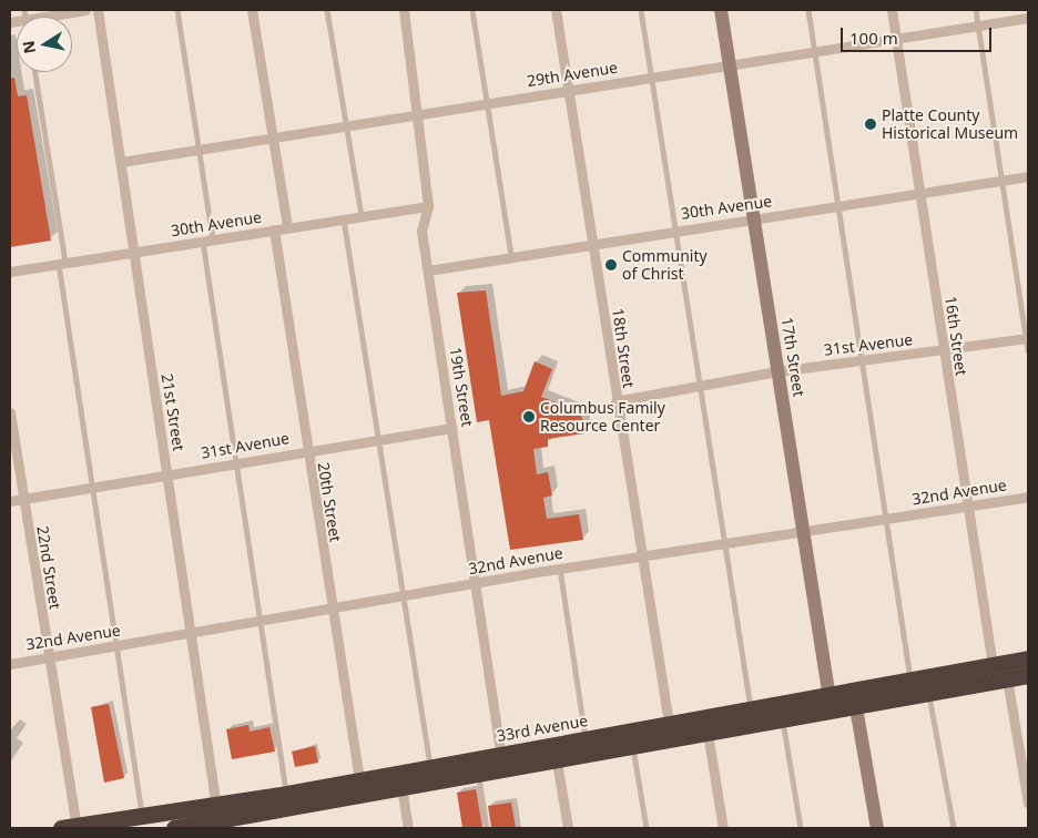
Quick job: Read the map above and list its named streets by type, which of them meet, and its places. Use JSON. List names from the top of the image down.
{
  "streets": {
    "highway": ["33rd Avenue"],
    "main road": ["17th Street"],
    "street": [
      "29th Avenue",
      "30th Avenue",
      "16th Street",
      "31st Avenue",
      "18th Street",
      "19th Street",
      "21st Street",
      "32nd Avenue",
      "20th Street",
      "22nd Street"
    ]
  },
  "crossings": [
    ["29th Avenue", "16th Street"],
    ["29th Avenue", "18th Street"],
    ["29th Avenue", "17th Street"],
    ["29th Avenue", "19th Street"],
    ["29th Avenue", "21st Street"],
    ["30th Avenue", "16th Street"],
    ["30th Avenue", "18th Street"],
    ["30th Avenue", "17th Street"],
    ["30th Avenue", "19th Street"],
    ["30th Avenue", "21st Street"],
    ["30th Avenue", "20th Street"],
    ["16th Street", "31st Avenue"],
    ["16th Street", "32nd Avenue"],
    ["16th Street", "33rd Avenue"],
    ["31st Avenue", "18th Street"],
    ["31st Avenue", "17th Street"],
    ["31st Avenue", "19th Street"],
    ["31st Avenue", "21st Street"],
    ["31st Avenue", "20th Street"],
    ["31st Avenue", "22nd Street"],
    ["18th Street", "32nd Avenue"],
    ["18th Street", "33rd Avenue"],
    ["17th Street", "32nd Avenue"],
    ["17th Street", "33rd Avenue"],
    ["19th Street", "32nd Avenue"],
    ["19th Street", "33rd Avenue"],
    ["21st Street", "32nd Avenue"],
    ["21st Street", "33rd Avenue"],
    ["32nd Avenue", "20th Street"],
    ["32nd Avenue", "22nd Street"],
    ["20th Street", "33rd Avenue"],
    ["22nd Street", "33rd Avenue"]
  ],
  "places": ["Platte County Historical Museum", "Community of Christ", "Columbus Family Resource Center"],
  "scale_bar": "100 m",
  "north": "left"
}
